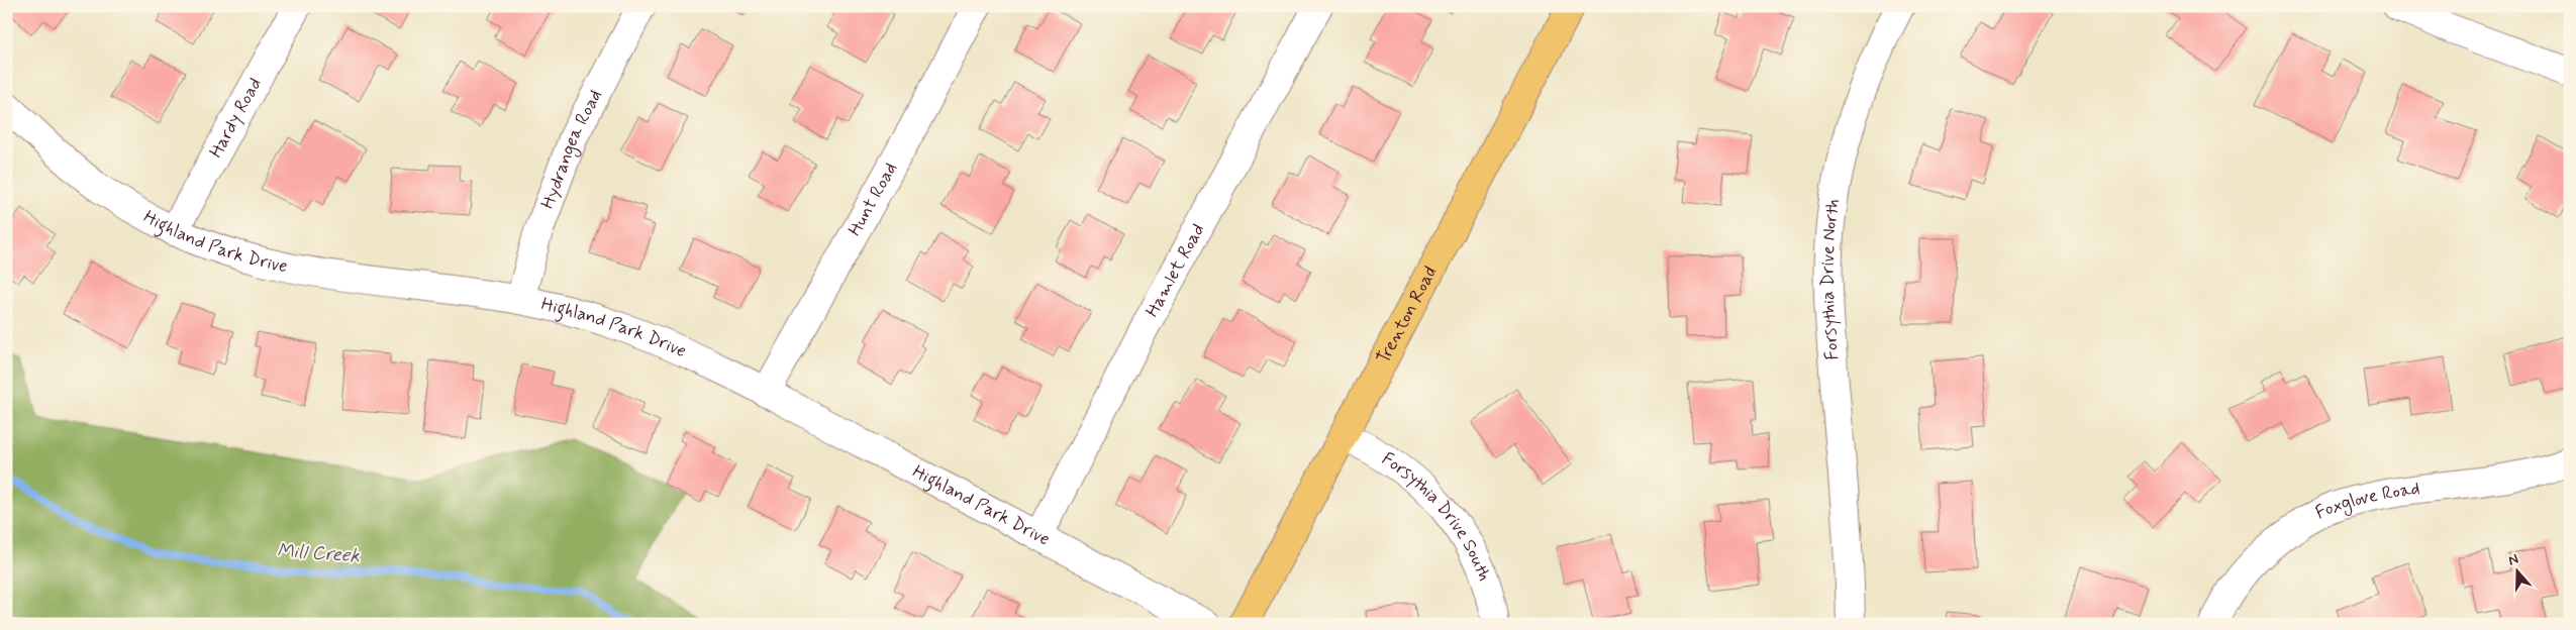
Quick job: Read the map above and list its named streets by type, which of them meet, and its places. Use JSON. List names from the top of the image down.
{
  "streets": {
    "main road": ["Trenton Road"],
    "street": [
      "Hardy Road",
      "Hydrangea Road",
      "Hunt Road",
      "Highland Park Drive",
      "Hamlet Road",
      "Forsythia Drive North",
      "Foxglove Road",
      "Forsythia Drive South"
    ]
  },
  "crossings": [
    ["Hardy Road", "Highland Park Drive"],
    ["Hydrangea Road", "Highland Park Drive"],
    ["Hunt Road", "Highland Park Drive"],
    ["Highland Park Drive", "Hamlet Road"],
    ["Trenton Road", "Forsythia Drive South"]
  ],
  "water": ["Mill Creek"],
  "north": "top"
}
